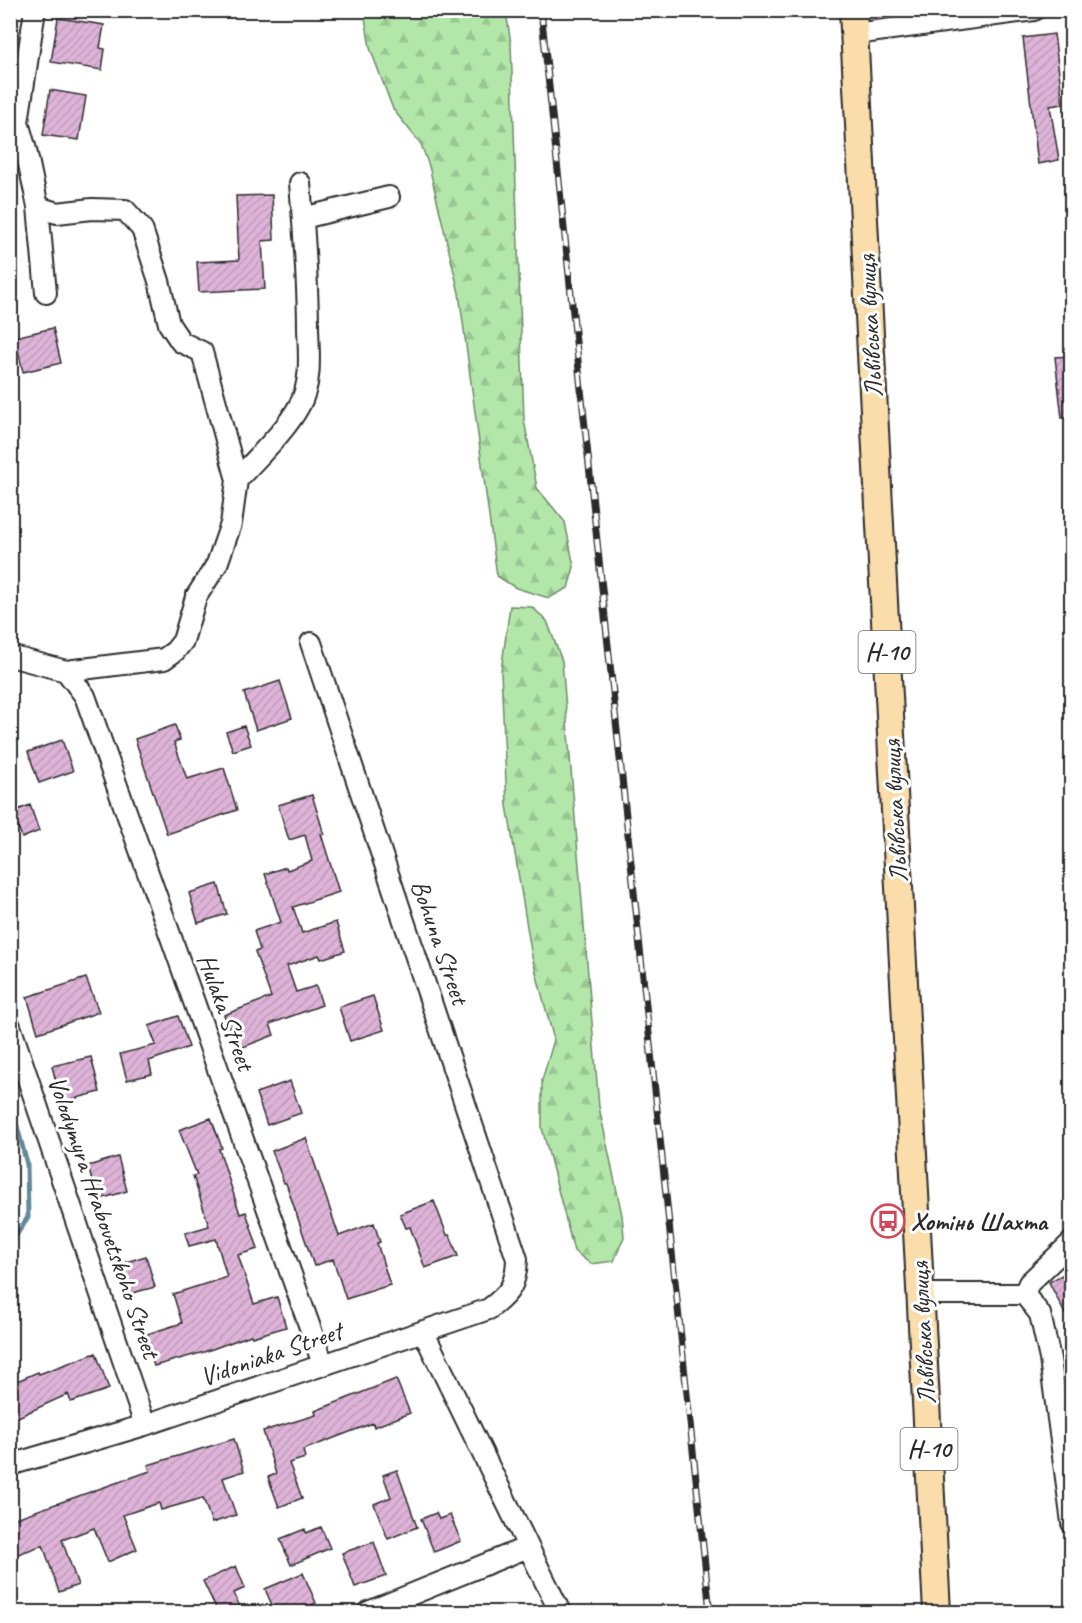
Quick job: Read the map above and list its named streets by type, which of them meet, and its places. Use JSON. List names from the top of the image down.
{
  "streets": {
    "main road": ["Львівська вулиця", "Н-10"],
    "street": [
      "Bohuna Street",
      "Hulaka Street",
      "Volodymyra Hrabovetskoho Street",
      "Vidoniaka Street"
    ]
  },
  "crossings": [
    ["Bohuna Street", "Vidoniaka Street"],
    ["Hulaka Street", "Vidoniaka Street"],
    ["Volodymyra Hrabovetskoho Street", "Vidoniaka Street"]
  ],
  "places": {
    "bus stop": ["Хотінь Шахта"]
  }
}
